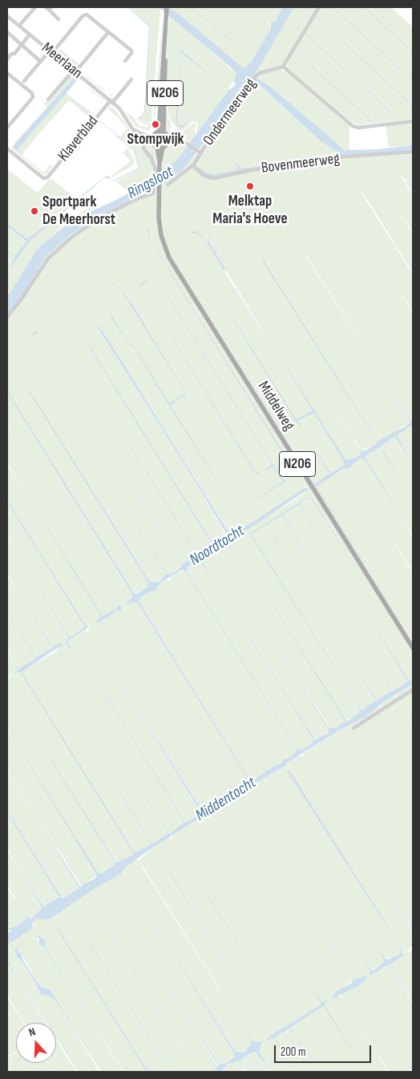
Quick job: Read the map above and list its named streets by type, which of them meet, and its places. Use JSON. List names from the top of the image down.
{
  "streets": {
    "main road": ["N206", "Middelweg"],
    "street": [
      "Meerlaan",
      "Ondermeerweg",
      "Klaverblad",
      "Bovenmeerweg"
    ]
  },
  "crossings": [
    ["Meerlaan", "N206"],
    ["Meerlaan", "Klaverblad"],
    ["N206", "Middelweg"]
  ],
  "water": ["Ringsloot", "Noordtocht", "Middentocht"],
  "places": ["Stompwijk", "Melktap Maria's Hoeve", "Sportpark De Meerhorst"],
  "scale_bar": "200 m",
  "north": "top"
}
